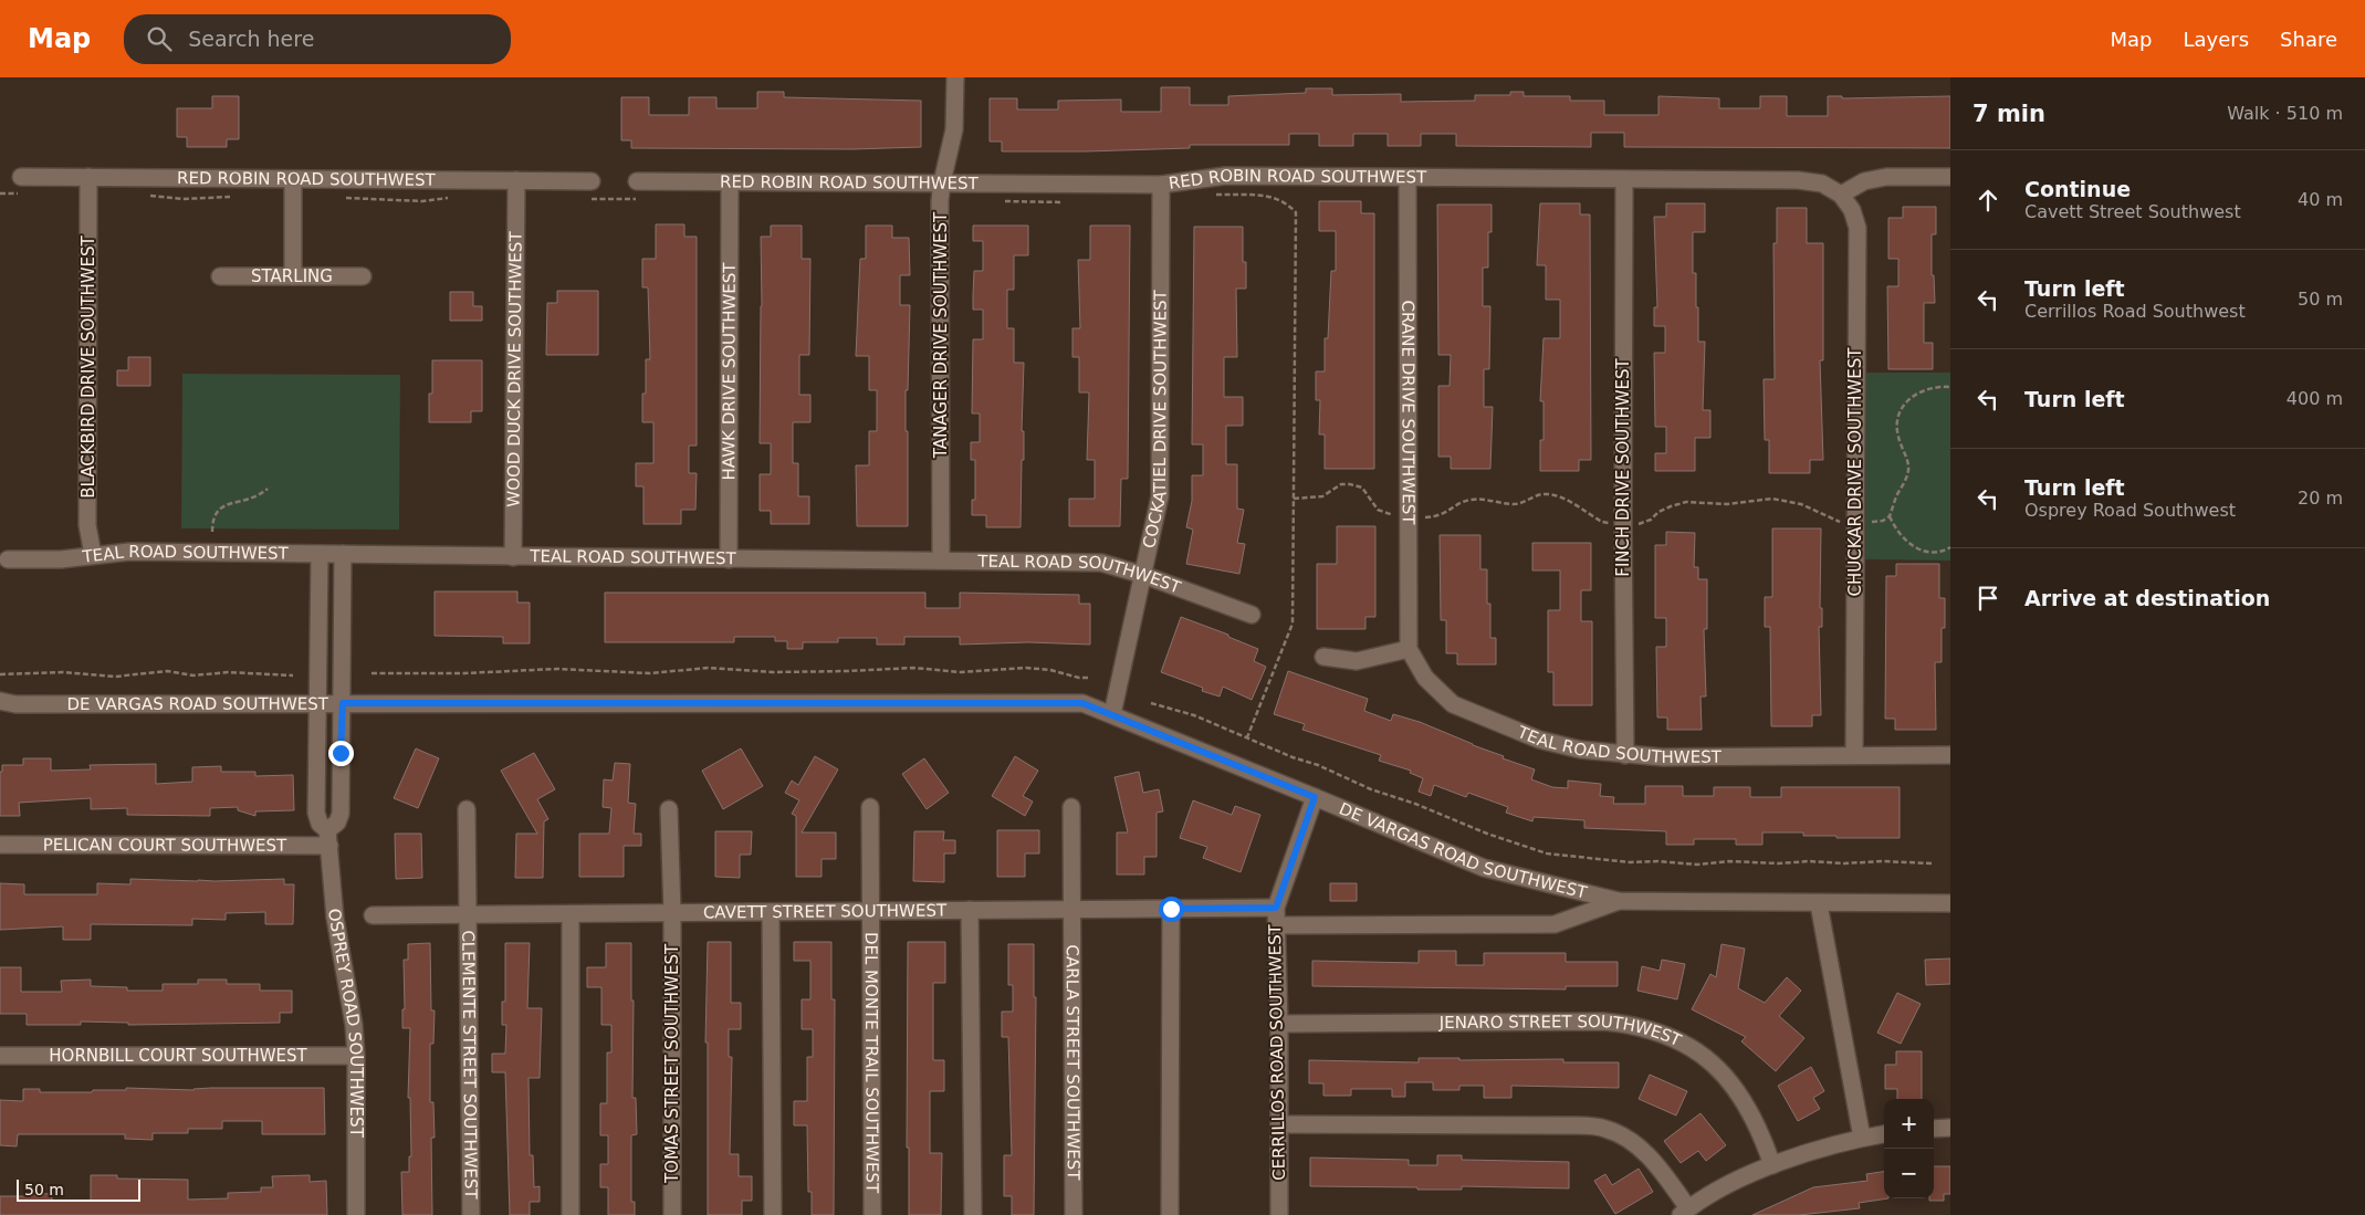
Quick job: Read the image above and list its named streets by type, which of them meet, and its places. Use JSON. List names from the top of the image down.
{
  "streets": {
    "street": [
      "RED ROBIN ROAD SOUTHWEST",
      "STARLING",
      "TANAGER DRIVE SOUTHWEST",
      "BLACKBIRD DRIVE SOUTHWEST",
      "WOOD DUCK DRIVE SOUTHWEST",
      "HAWK DRIVE SOUTHWEST",
      "CRANE DRIVE SOUTHWEST",
      "COCKATIEL DRIVE SOUTHWEST",
      "FINCH DRIVE SOUTHWEST",
      "CHUCKAR DRIVE SOUTHWEST",
      "TEAL ROAD SOUTHWEST",
      "DE VARGAS ROAD SOUTHWEST",
      "PELICAN COURT SOUTHWEST",
      "CAVETT STREET SOUTHWEST",
      "OSPREY ROAD SOUTHWEST",
      "JENARO STREET SOUTHWEST",
      "CERRILLOS ROAD SOUTHWEST",
      "HORNBILL COURT SOUTHWEST",
      "DEL MONTE TRAIL SOUTHWEST",
      "CARLA STREET SOUTHWEST",
      "TOMAS STREET SOUTHWEST",
      "CLEMENTE STREET SOUTHWEST"
    ]
  },
  "crossings": [
    ["RED ROBIN ROAD SOUTHWEST", "TANAGER DRIVE SOUTHWEST"],
    ["RED ROBIN ROAD SOUTHWEST", "BLACKBIRD DRIVE SOUTHWEST"],
    ["RED ROBIN ROAD SOUTHWEST", "WOOD DUCK DRIVE SOUTHWEST"],
    ["RED ROBIN ROAD SOUTHWEST", "HAWK DRIVE SOUTHWEST"],
    ["RED ROBIN ROAD SOUTHWEST", "CRANE DRIVE SOUTHWEST"],
    ["RED ROBIN ROAD SOUTHWEST", "COCKATIEL DRIVE SOUTHWEST"],
    ["RED ROBIN ROAD SOUTHWEST", "FINCH DRIVE SOUTHWEST"],
    ["RED ROBIN ROAD SOUTHWEST", "CHUCKAR DRIVE SOUTHWEST"],
    ["TANAGER DRIVE SOUTHWEST", "TEAL ROAD SOUTHWEST"],
    ["BLACKBIRD DRIVE SOUTHWEST", "TEAL ROAD SOUTHWEST"],
    ["WOOD DUCK DRIVE SOUTHWEST", "TEAL ROAD SOUTHWEST"],
    ["HAWK DRIVE SOUTHWEST", "TEAL ROAD SOUTHWEST"],
    ["CRANE DRIVE SOUTHWEST", "TEAL ROAD SOUTHWEST"],
    ["COCKATIEL DRIVE SOUTHWEST", "TEAL ROAD SOUTHWEST"],
    ["COCKATIEL DRIVE SOUTHWEST", "DE VARGAS ROAD SOUTHWEST"],
    ["FINCH DRIVE SOUTHWEST", "TEAL ROAD SOUTHWEST"],
    ["CHUCKAR DRIVE SOUTHWEST", "TEAL ROAD SOUTHWEST"],
    ["TEAL ROAD SOUTHWEST", "OSPREY ROAD SOUTHWEST"],
    ["DE VARGAS ROAD SOUTHWEST", "OSPREY ROAD SOUTHWEST"],
    ["DE VARGAS ROAD SOUTHWEST", "CERRILLOS ROAD SOUTHWEST"],
    ["PELICAN COURT SOUTHWEST", "OSPREY ROAD SOUTHWEST"],
    ["CAVETT STREET SOUTHWEST", "CERRILLOS ROAD SOUTHWEST"],
    ["CAVETT STREET SOUTHWEST", "DEL MONTE TRAIL SOUTHWEST"],
    ["CAVETT STREET SOUTHWEST", "CARLA STREET SOUTHWEST"],
    ["CAVETT STREET SOUTHWEST", "TOMAS STREET SOUTHWEST"],
    ["CAVETT STREET SOUTHWEST", "CLEMENTE STREET SOUTHWEST"],
    ["OSPREY ROAD SOUTHWEST", "HORNBILL COURT SOUTHWEST"],
    ["JENARO STREET SOUTHWEST", "CERRILLOS ROAD SOUTHWEST"]
  ],
  "scale_bar": "50 m",
  "page": {
    "header": "Map",
    "search": "Search here",
    "nav": ["Map", "Layers", "Share"],
    "heading": ["7 min", "Walk · 510 m"],
    "list": [
      ["Continue", "Cavett Street Southwest", "40 m"],
      ["Turn left", "Cerrillos Road Southwest", "50 m"],
      ["Turn left", "400 m"],
      ["Turn left", "Osprey Road Southwest", "20 m"],
      "Arrive at destination"
    ],
    "map_buttons": ["+", "−"],
    "scale": "50 m"
  }
}
